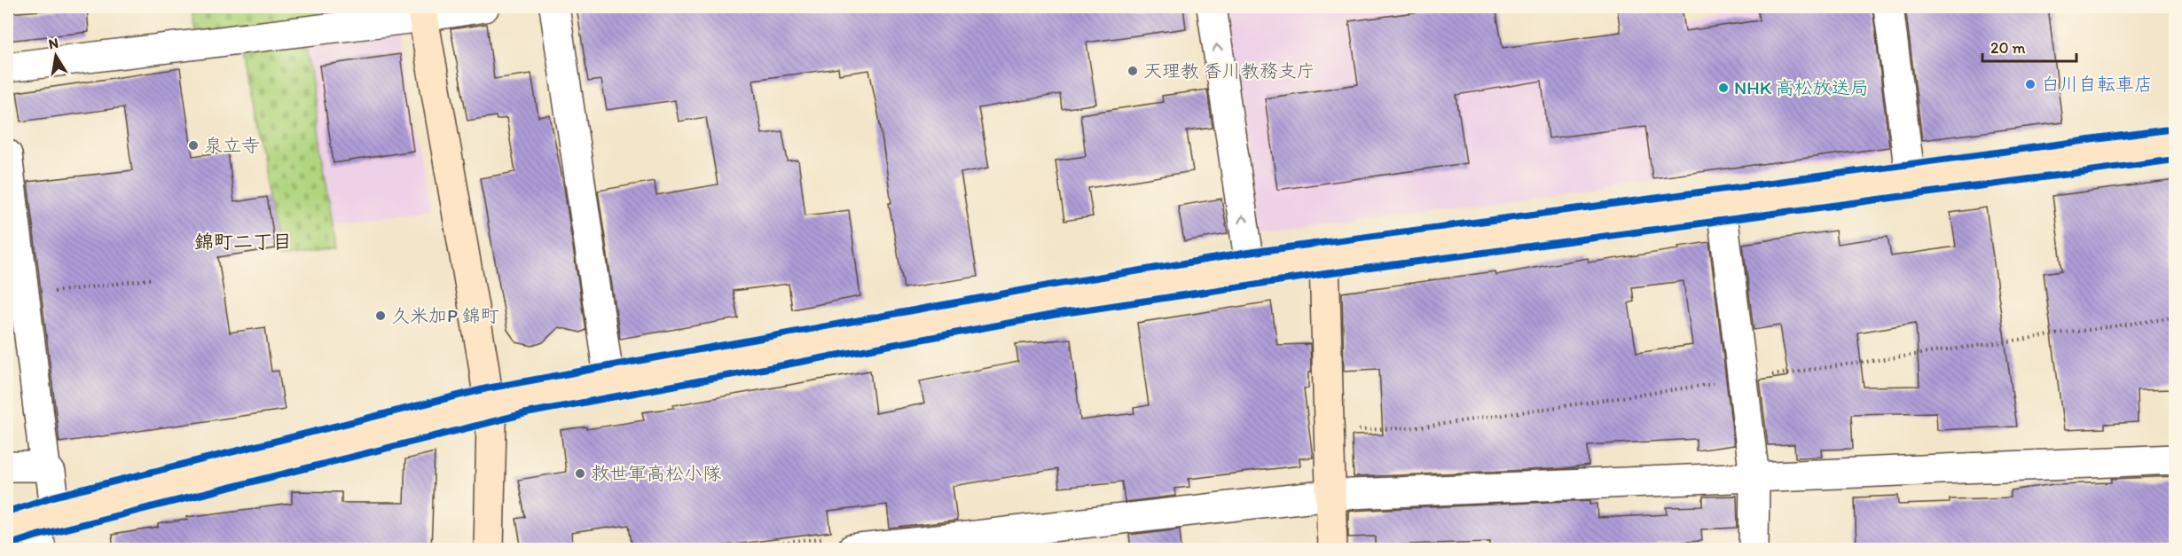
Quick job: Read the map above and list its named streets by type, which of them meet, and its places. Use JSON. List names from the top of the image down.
{
  "districts": ["錦町二丁目"],
  "places": [
    "天理教 香川教務支庁",
    "白川自転車店",
    "NHK 高松放送局",
    "泉立寺",
    "久米加P 錦町",
    "救世軍高松小隊"
  ],
  "scale_bar": "20 m",
  "north": "top"
}
